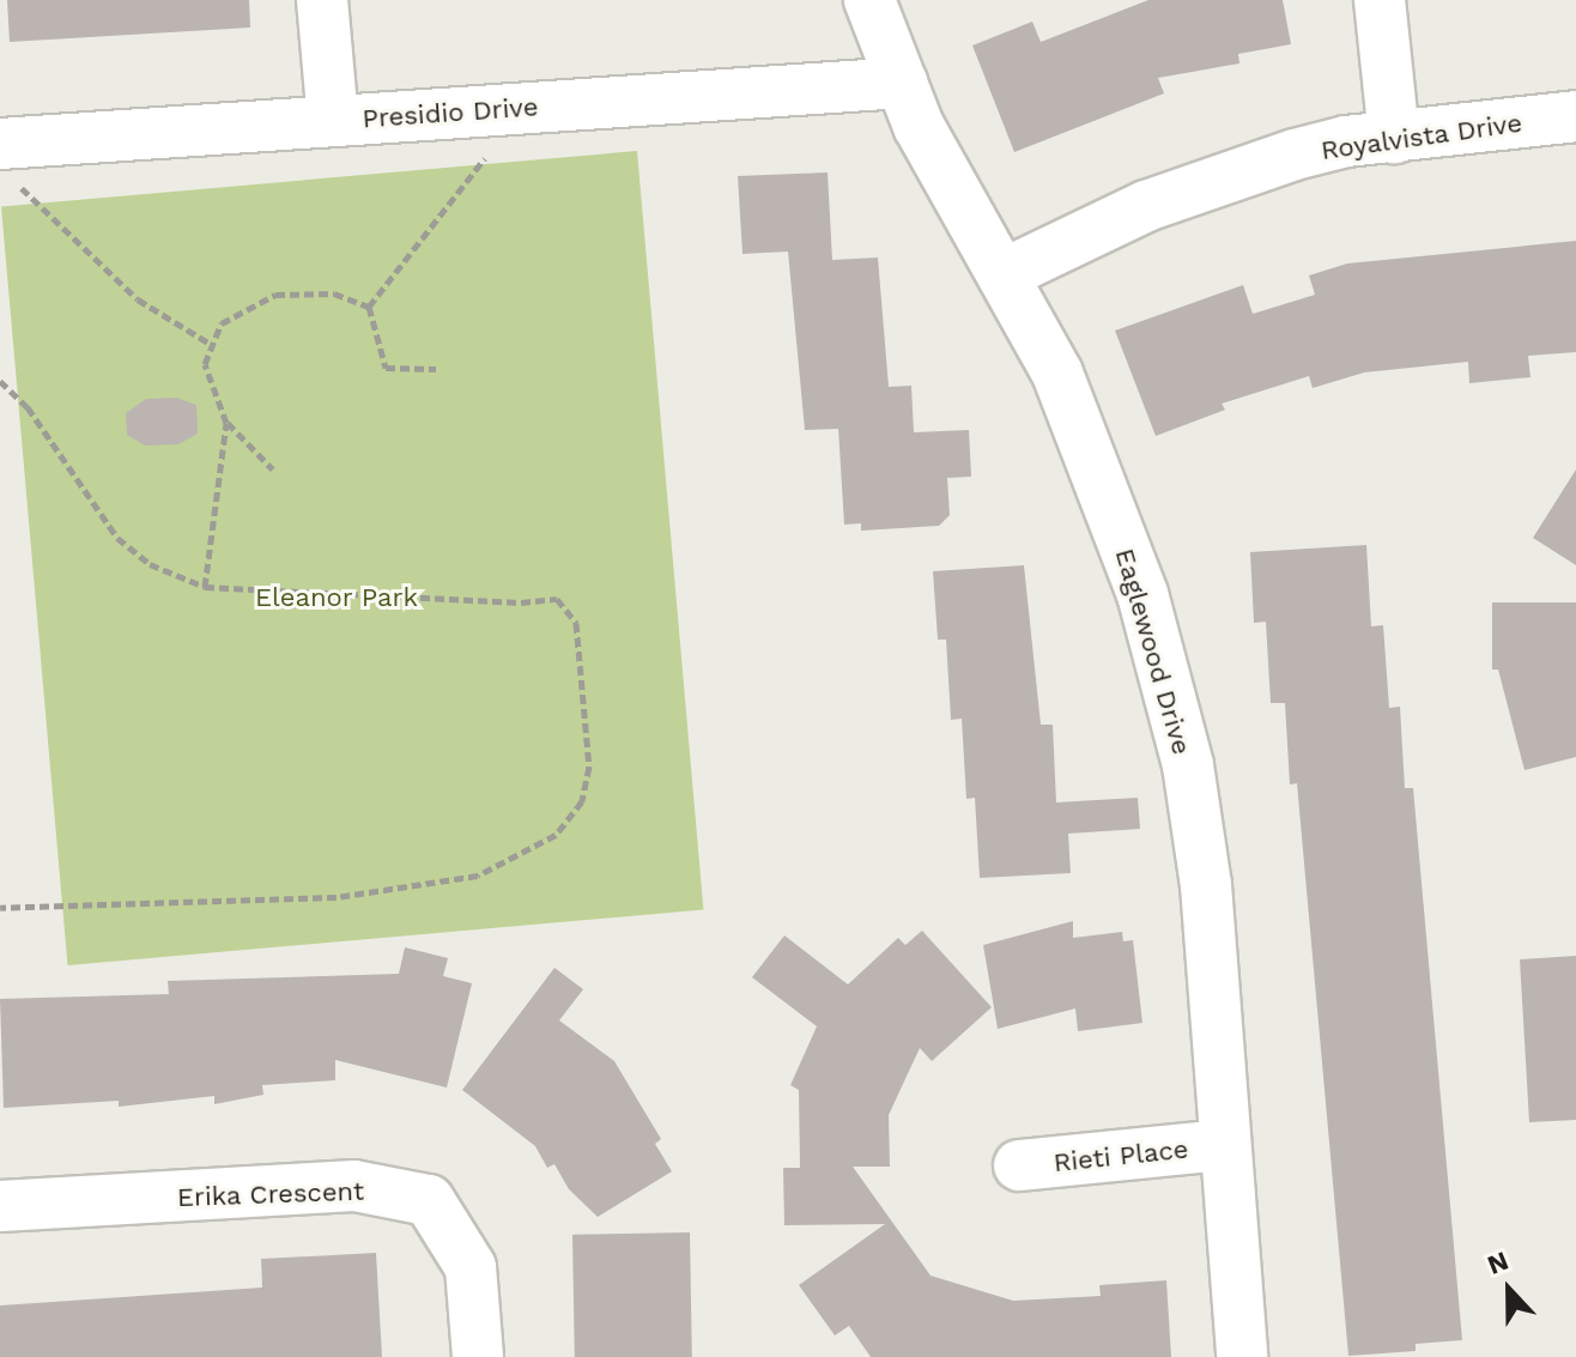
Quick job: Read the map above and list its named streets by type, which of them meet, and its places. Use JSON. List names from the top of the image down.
{
  "streets": {
    "street": [
      "Presidio Drive",
      "Royalvista Drive",
      "Eaglewood Drive",
      "Rieti Place",
      "Erika Crescent"
    ]
  },
  "crossings": [
    ["Presidio Drive", "Eaglewood Drive"],
    ["Royalvista Drive", "Eaglewood Drive"],
    ["Eaglewood Drive", "Rieti Place"]
  ],
  "parks": ["Eleanor Park"],
  "north": "top"
}
